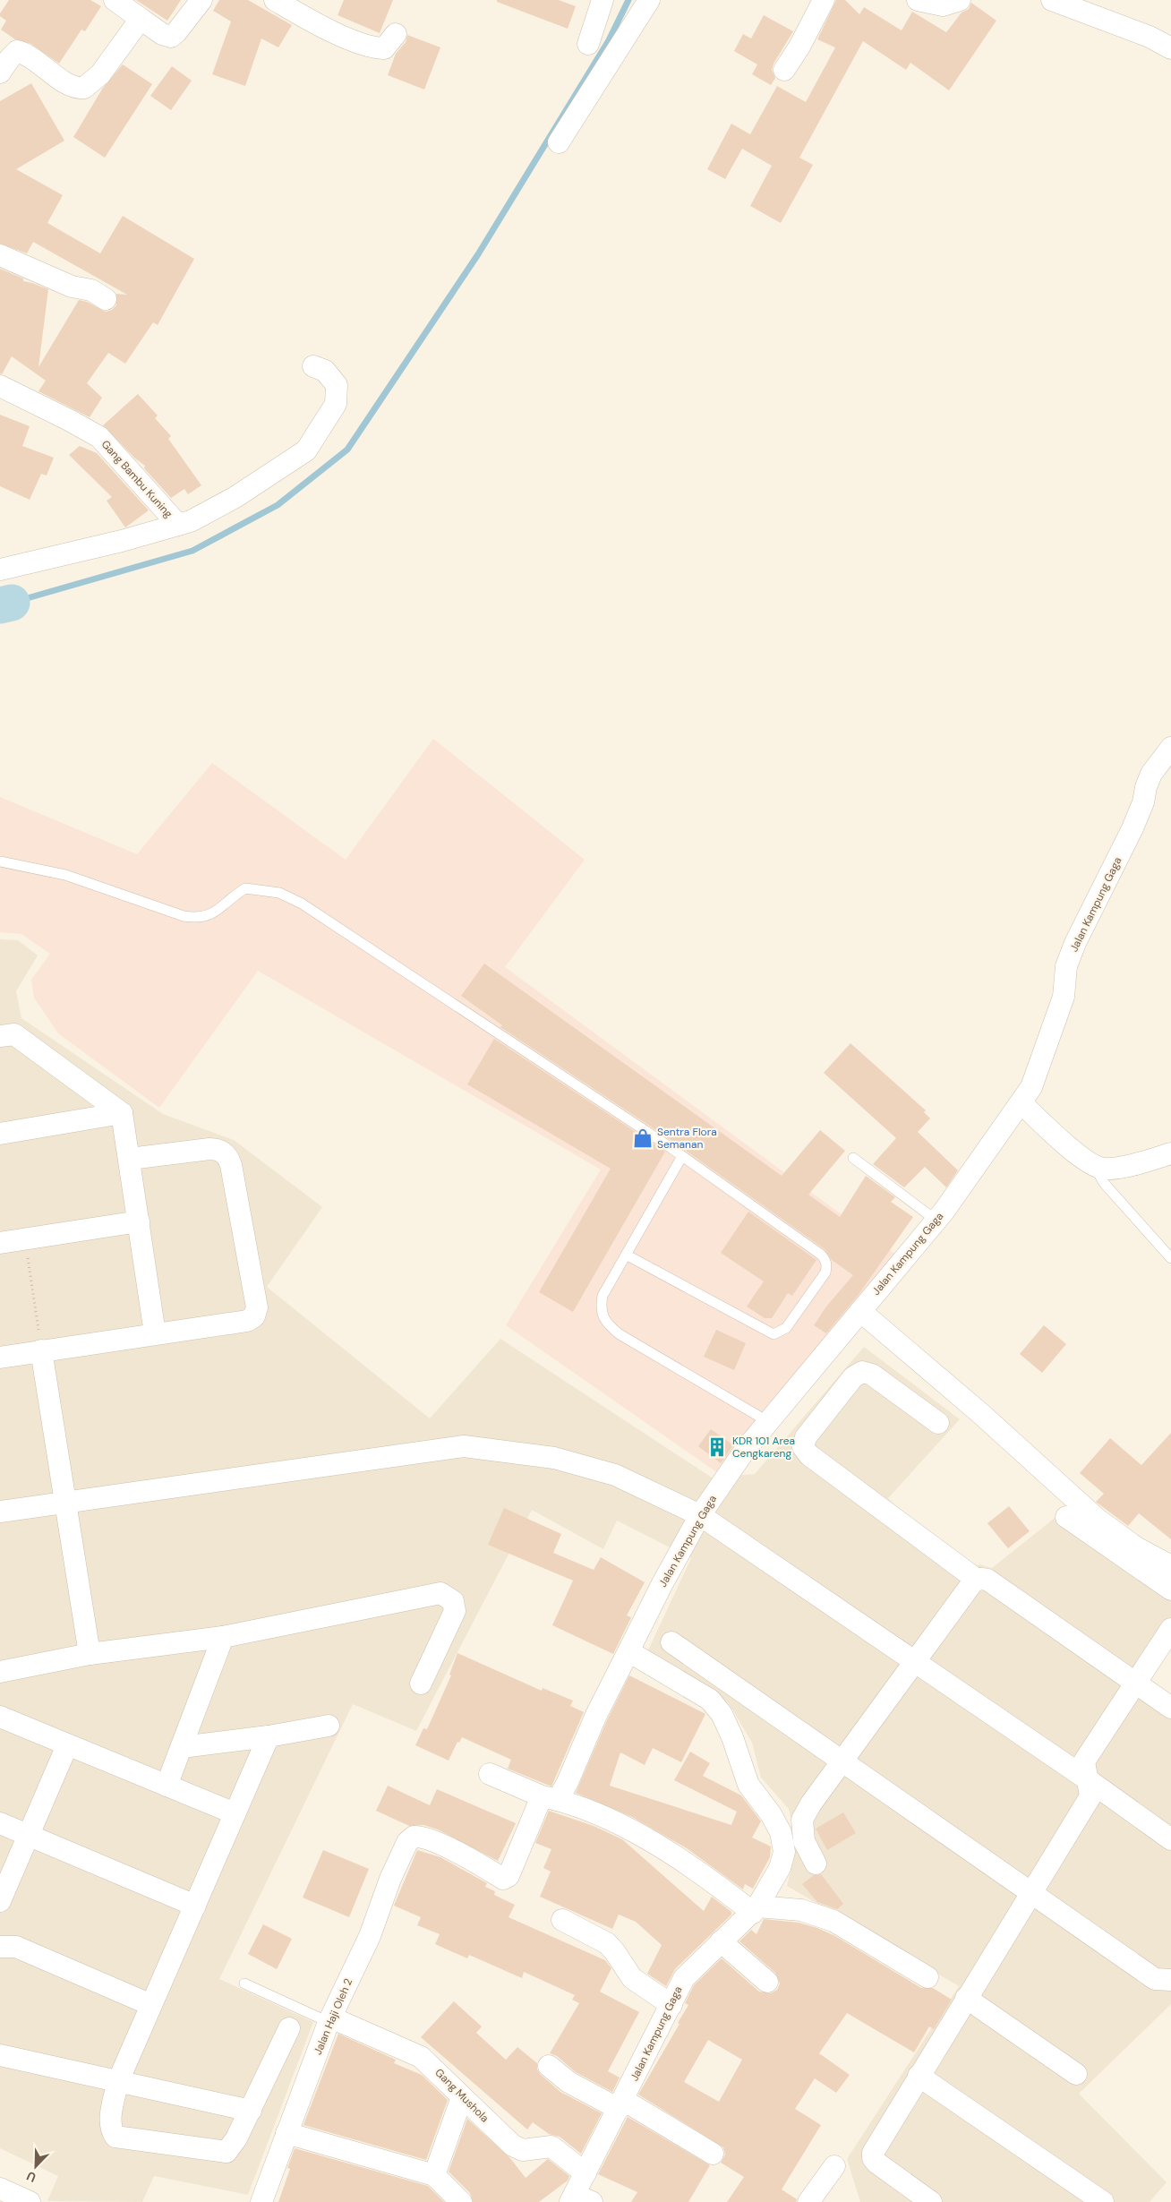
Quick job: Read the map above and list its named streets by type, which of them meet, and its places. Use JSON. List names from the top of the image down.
{
  "streets": {
    "street": [
      "Gang Bambu Kuning",
      "Jalan Kampung Gaga",
      "Jalan Haji Oleh 2",
      "Gang Mushola"
    ]
  },
  "crossings": [
    ["Jalan Kampung Gaga", "Gang Mushola"],
    ["Jalan Haji Oleh 2", "Gang Mushola"]
  ],
  "places": {
    "shop": ["Sentra Flora Semanan"],
    "building": ["KDR 101 Area Cengkareng"]
  },
  "north": "bottom left"
}
